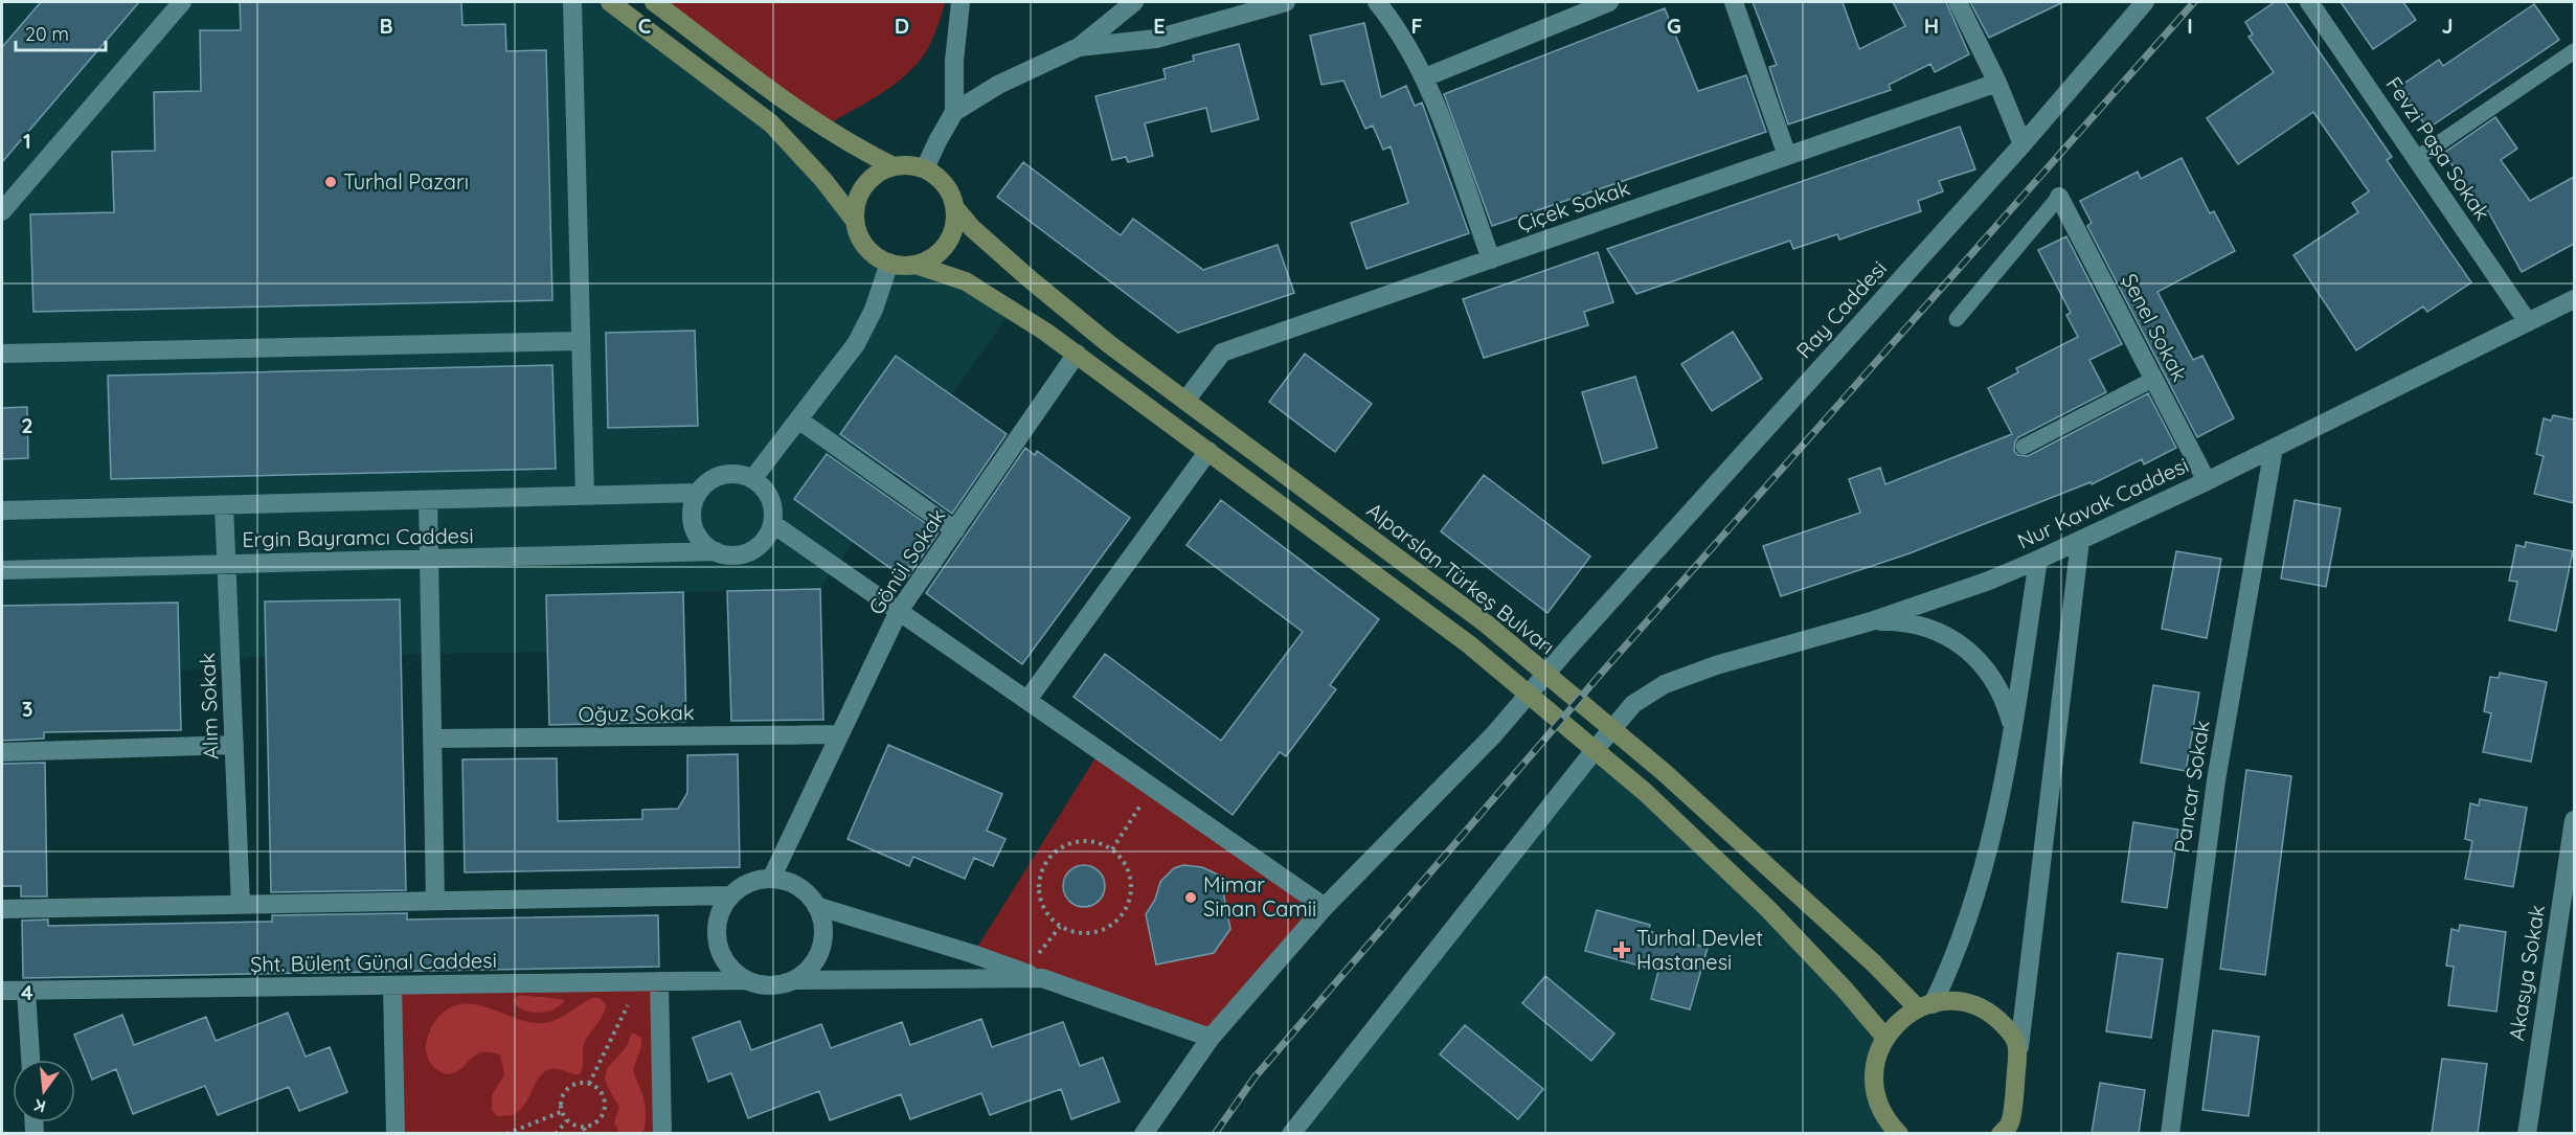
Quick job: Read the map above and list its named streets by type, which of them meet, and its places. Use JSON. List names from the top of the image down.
{
  "streets": {
    "street": [
      "Fevzi Paşa Sokak",
      "Çiçek Sokak",
      "Ray Caddesi",
      "Şenel Sokak",
      "Nur Kavak Caddesi",
      "Ergin Bayramcı Caddesi",
      "Gönül Sokak",
      "Alparslan Türkeş Bulvarı",
      "Alım Sokak",
      "Oğuz Sokak",
      "Pancar Sokak",
      "Şht. Bülent Günal Caddesi",
      "Akasya Sokak"
    ]
  },
  "crossings": [
    ["Fevzi Paşa Sokak", "Nur Kavak Caddesi"],
    ["Çiçek Sokak", "Alparslan Türkeş Bulvarı"],
    ["Şenel Sokak", "Nur Kavak Caddesi"],
    ["Nur Kavak Caddesi", "Pancar Sokak"],
    ["Ergin Bayramcı Caddesi", "Alım Sokak"],
    ["Gönül Sokak", "Oğuz Sokak"],
    ["Gönül Sokak", "Şht. Bülent Günal Caddesi"]
  ],
  "places": {
    "other": ["Turhal Pazarı", "Mimar Sinan Camii"],
    "health": ["Turhal Devlet Hastanesi"]
  },
  "scale_bar": "20 m",
  "north": "bottom",
  "grid": {
    "columns": [
      "B",
      "C",
      "D",
      "E",
      "F",
      "G",
      "H",
      "I",
      "J"
    ],
    "rows": [
      "1",
      "2",
      "3",
      "4"
    ]
  }
}
